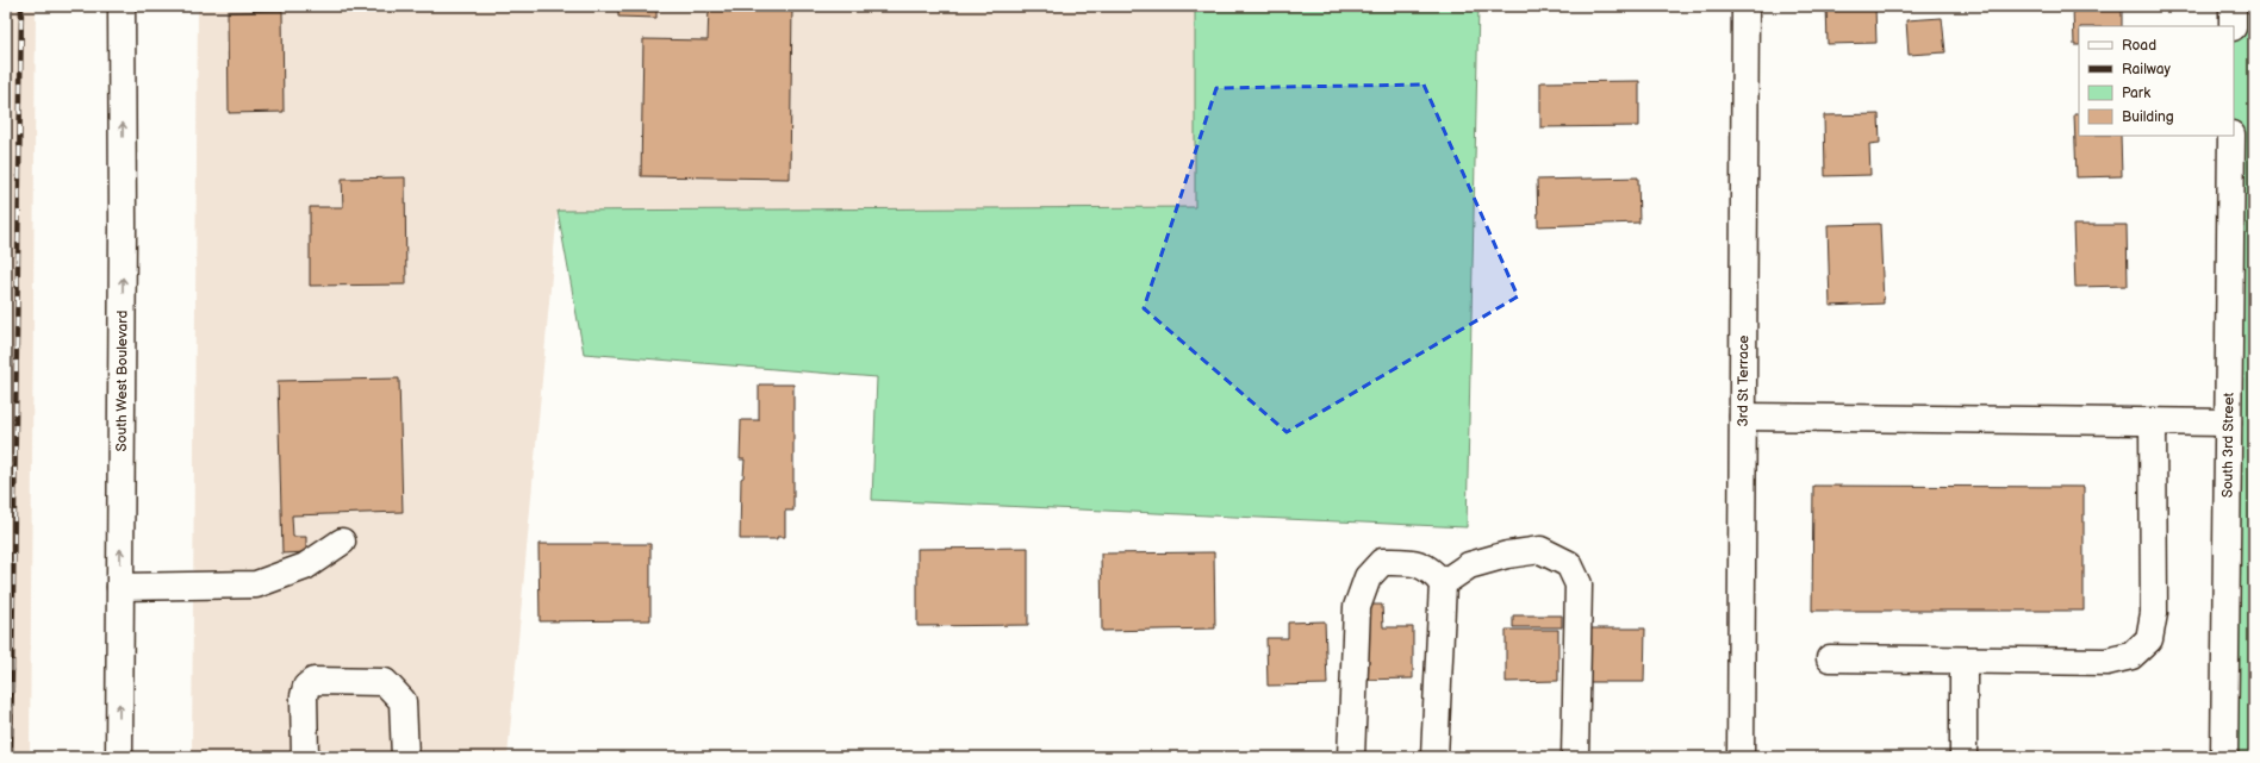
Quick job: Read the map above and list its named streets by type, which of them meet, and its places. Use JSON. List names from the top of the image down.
{
  "streets": {
    "street": ["3rd St Terrace", "South West Boulevard", "South 3rd Street"]
  },
  "one_way": ["South West Boulevard"],
  "legend": [
    "Road",
    "Railway",
    "Park",
    "Building"
  ]
}
